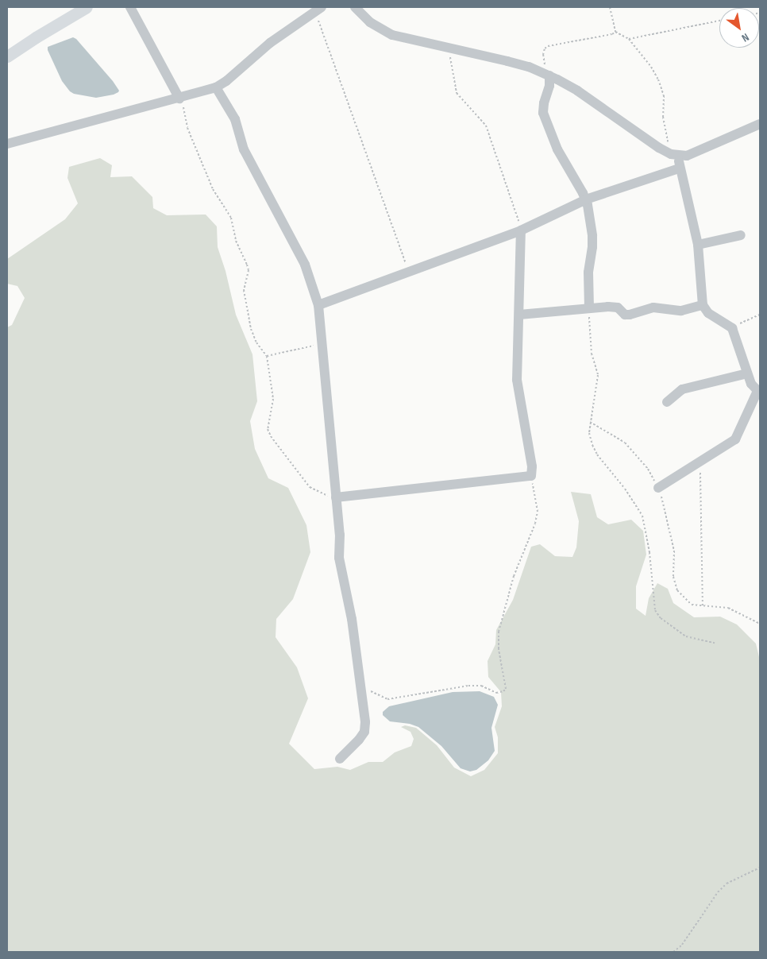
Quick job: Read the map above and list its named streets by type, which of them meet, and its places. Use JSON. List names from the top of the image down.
{
  "north": "bottom right"
}
